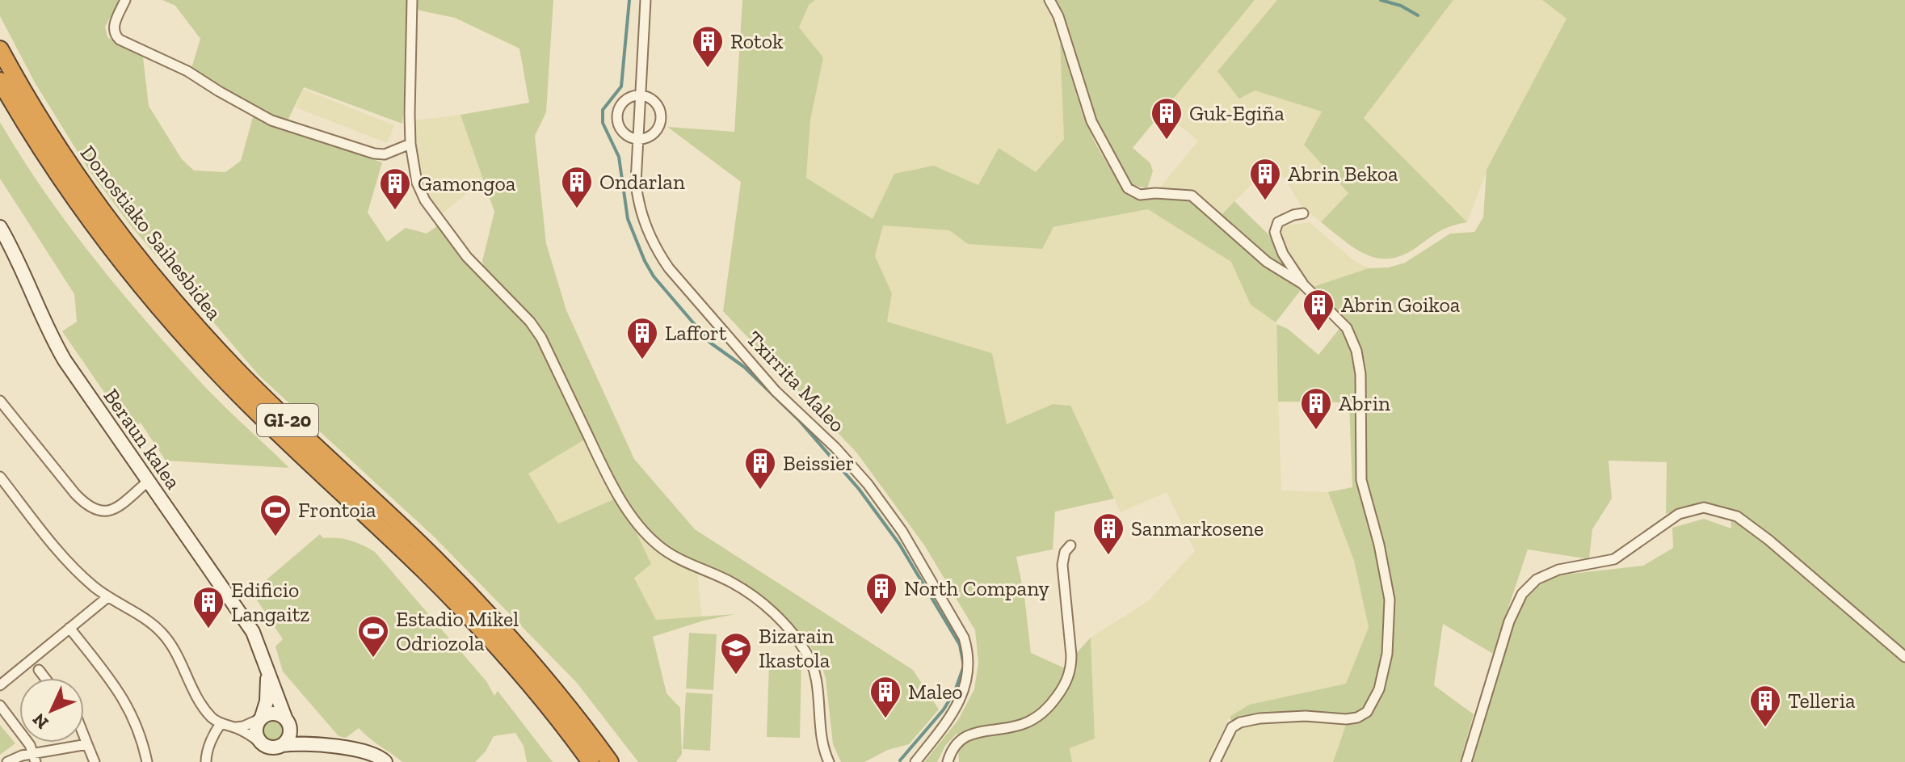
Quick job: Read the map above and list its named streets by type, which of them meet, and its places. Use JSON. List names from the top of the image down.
{
  "streets": {
    "highway": ["Donostiako Saihesbidea", "GI-20"],
    "street": ["Txirrita Maleo", "Beraun kalea"]
  },
  "places": {
    "building": [
      "Rotok",
      "Guk-Egiña",
      "Abrin Bekoa",
      "Ondarlan",
      "Gamongoa",
      "Abrin Goikoa",
      "Laffort",
      "Abrin",
      "Beissier",
      "Sanmarkosene",
      "North Company",
      "Edificio Langaitz",
      "Maleo",
      "Telleria"
    ],
    "sports": ["Frontoia", "Estadio Mikel Odriozola"],
    "school or university": ["Bizarain Ikastola"]
  },
  "north": "bottom left"
}
